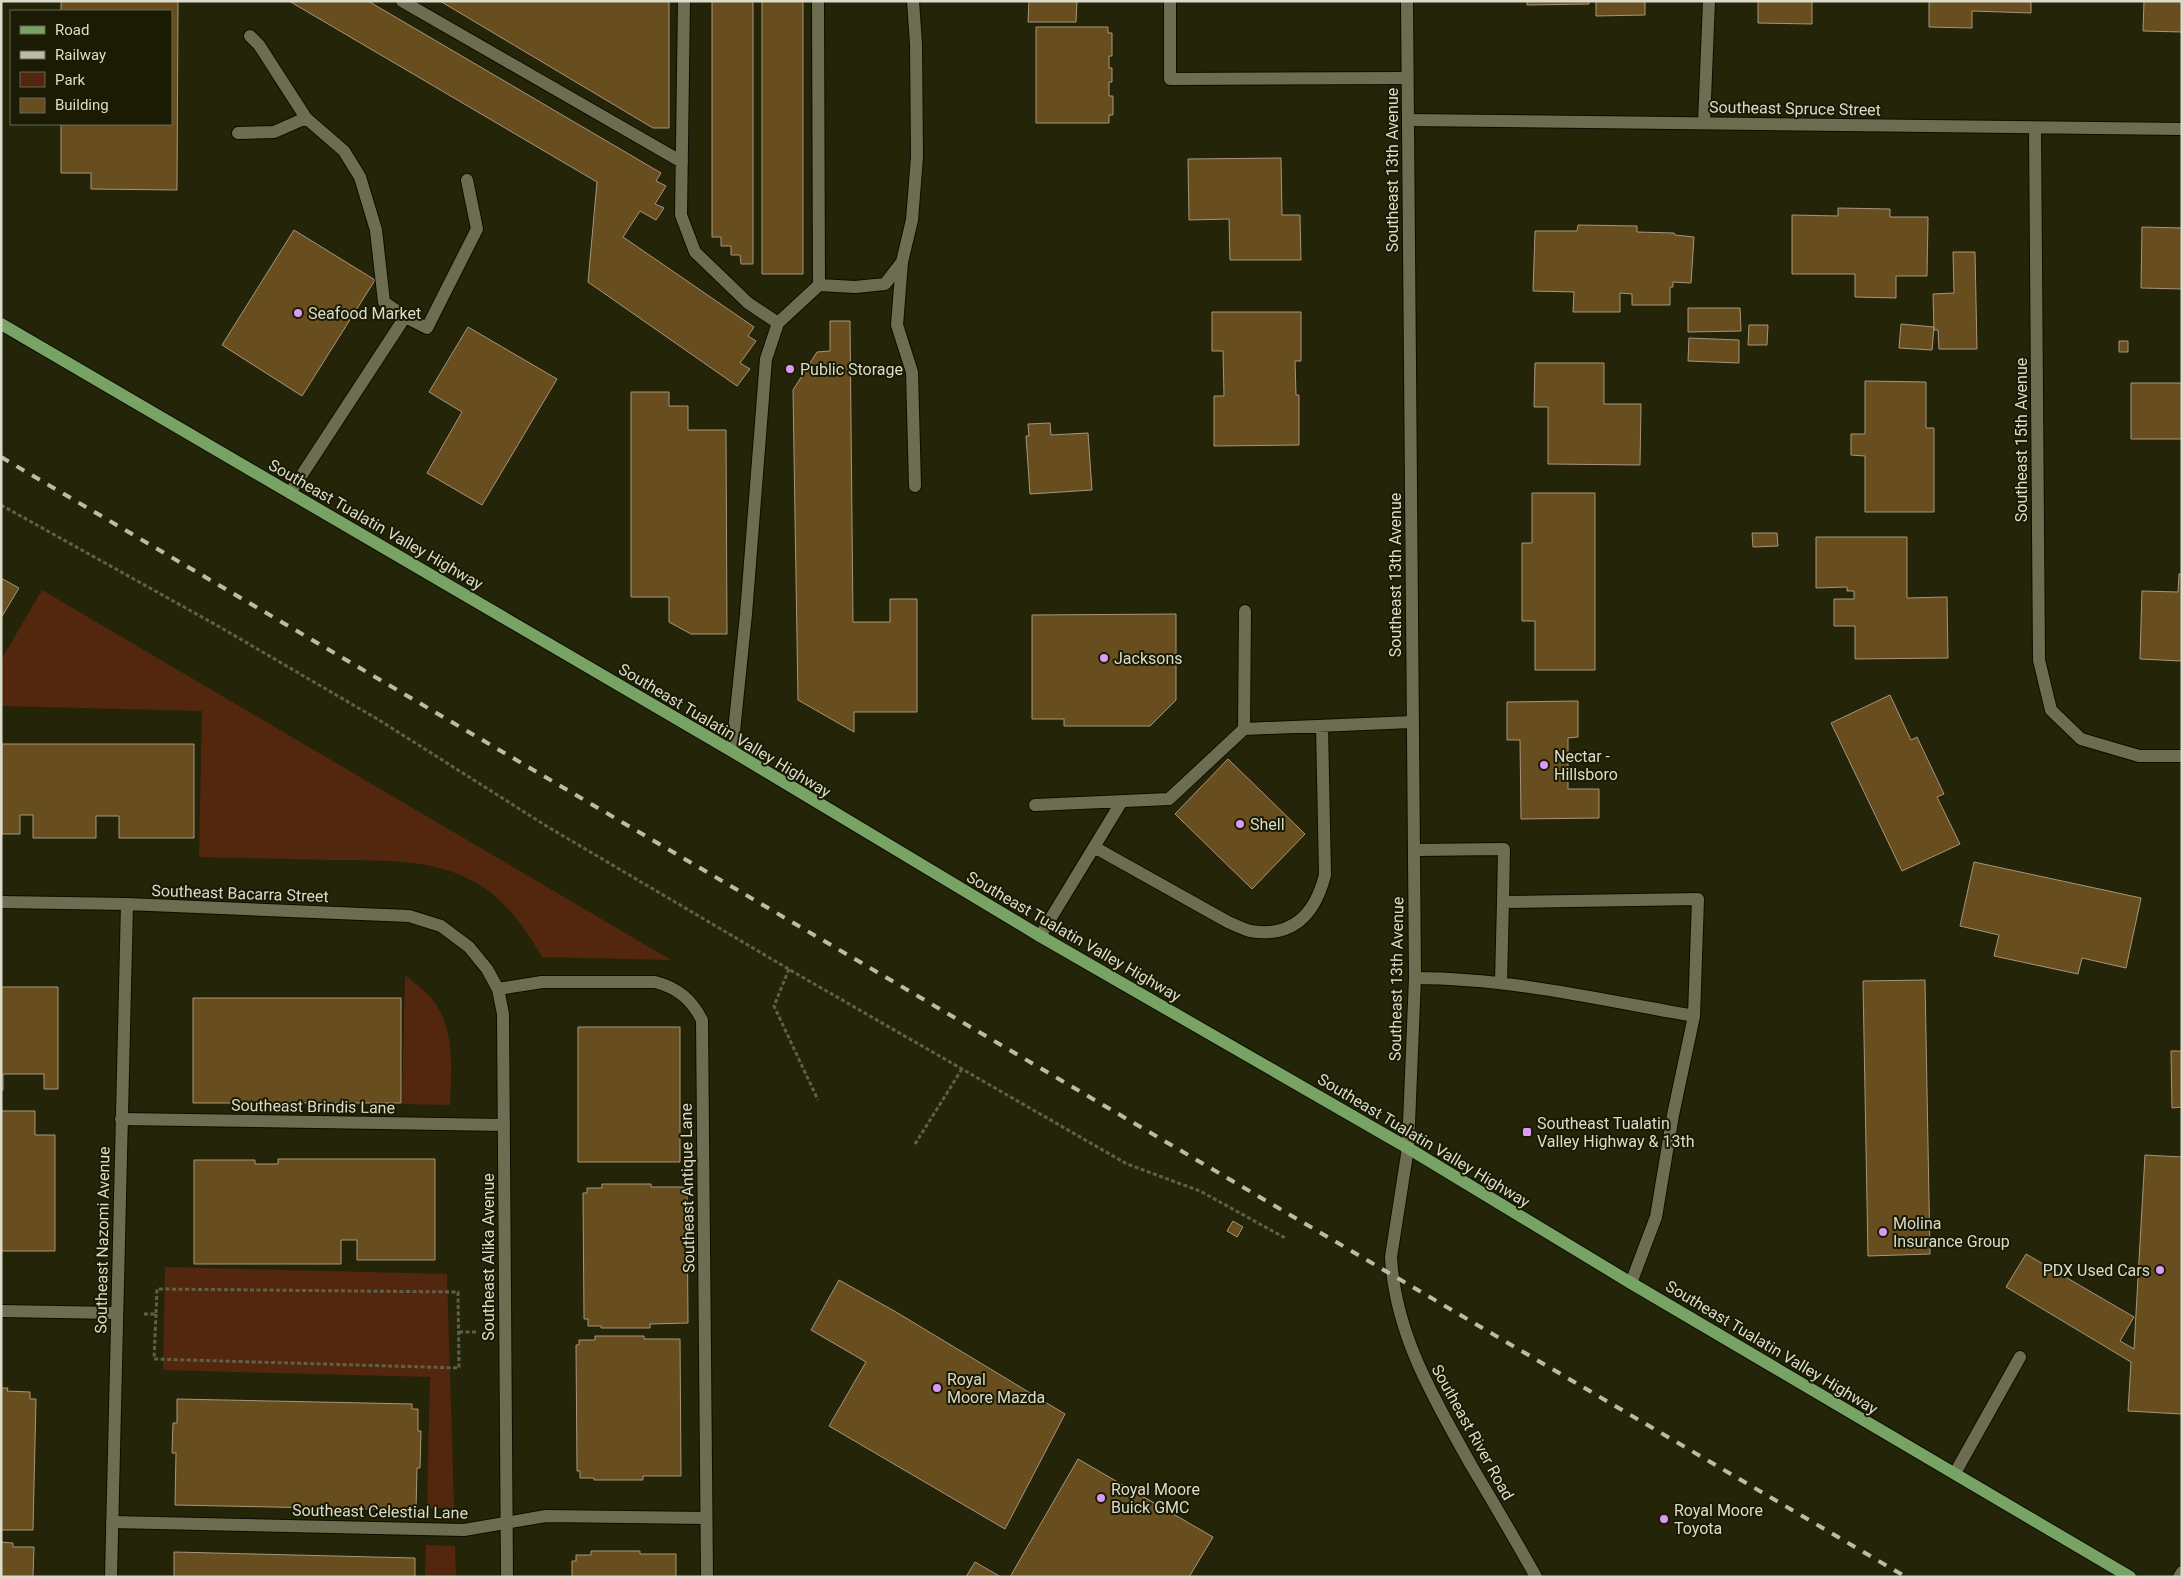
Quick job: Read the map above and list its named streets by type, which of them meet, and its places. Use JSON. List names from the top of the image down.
{
  "streets": {
    "main road": ["Southeast Tualatin Valley Highway"],
    "street": [
      "Southeast Spruce Street",
      "Southeast 13th Avenue",
      "Southeast 15th Avenue",
      "Southeast Bacarra Street",
      "Southeast Brindis Lane",
      "Southeast Antique Lane",
      "Southeast Nazomi Avenue",
      "Southeast Alika Avenue",
      "Southeast River Road",
      "Southeast Celestial Lane"
    ]
  },
  "crossings": [
    ["Southeast Spruce Street", "Southeast 13th Avenue"],
    ["Southeast Spruce Street", "Southeast 15th Avenue"],
    ["Southeast 13th Avenue", "Southeast Tualatin Valley Highway"],
    ["Southeast 13th Avenue", "Southeast River Road"],
    ["Southeast Tualatin Valley Highway", "Southeast River Road"],
    ["Southeast Bacarra Street", "Southeast Nazomi Avenue"],
    ["Southeast Bacarra Street", "Southeast Alika Avenue"],
    ["Southeast Brindis Lane", "Southeast Nazomi Avenue"],
    ["Southeast Brindis Lane", "Southeast Alika Avenue"],
    ["Southeast Antique Lane", "Southeast Alika Avenue"],
    ["Southeast Antique Lane", "Southeast Celestial Lane"],
    ["Southeast Nazomi Avenue", "Southeast Celestial Lane"],
    ["Southeast Alika Avenue", "Southeast Celestial Lane"]
  ],
  "places": {
    "other": [
      "Seafood Market",
      "Public Storage",
      "Jacksons",
      "Nectar - Hillsboro",
      "Shell",
      "Molina Insurance Group",
      "PDX Used Cars",
      "Royal Moore Mazda",
      "Royal Moore Buick GMC",
      "Royal Moore Toyota"
    ],
    "transit": ["Southeast Tualatin Valley Highway & 13th"]
  },
  "legend": [
    "Road",
    "Railway",
    "Park",
    "Building"
  ]
}
